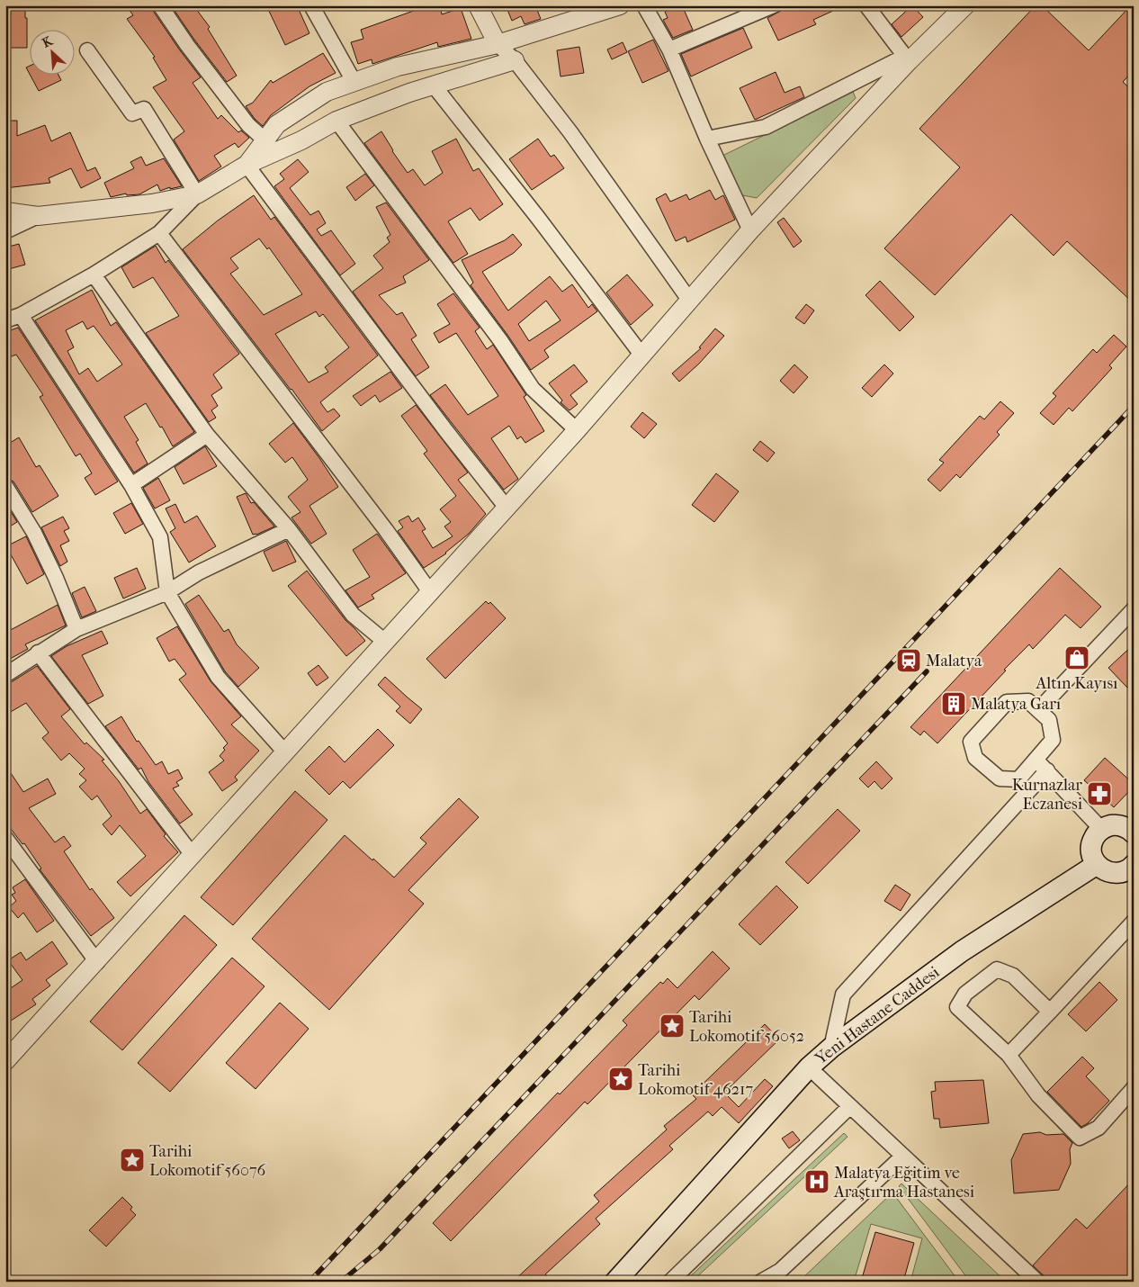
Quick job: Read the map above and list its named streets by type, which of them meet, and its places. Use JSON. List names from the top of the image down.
{
  "streets": {
    "main road": ["Yeni Hastane Caddesi"]
  },
  "places": {
    "shop": ["Altın Kayısı"],
    "station": ["Malatya"],
    "building": ["Malatya Garı"],
    "pharmacy": ["Kurnazlar Eczanesi"],
    "place": ["Tarihi Lokomotif 56052", "Tarihi Lokomotif 46217", "Tarihi Lokomotif 56076"],
    "hospital": ["Malatya Eğitim ve Araştırma Hastanesi"]
  },
  "north": "top left"
}
